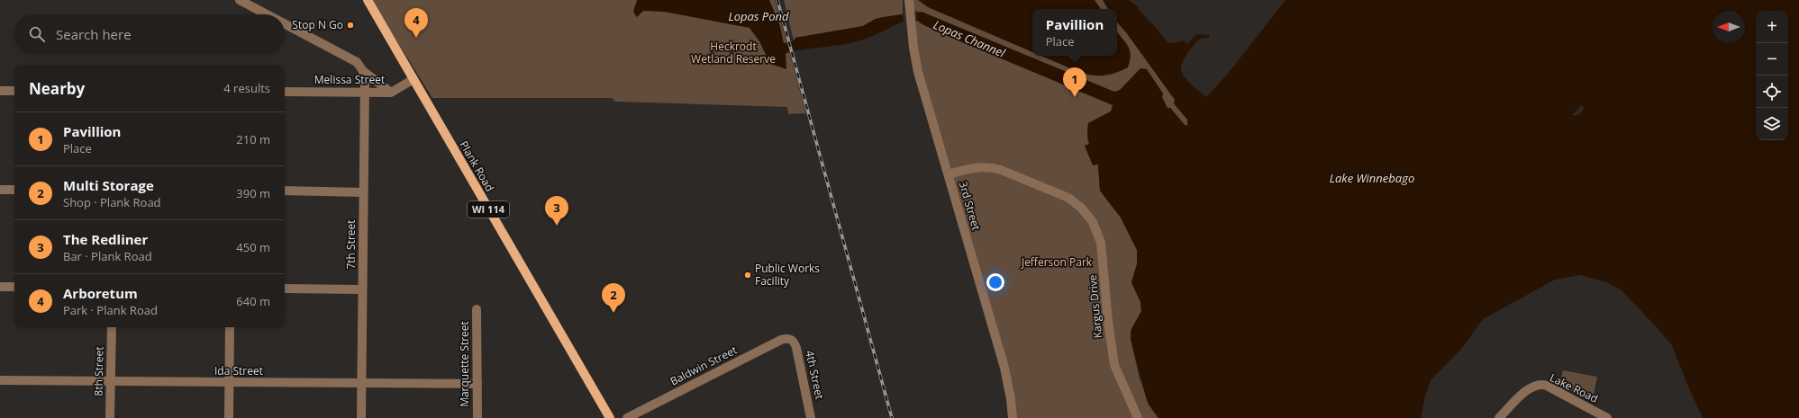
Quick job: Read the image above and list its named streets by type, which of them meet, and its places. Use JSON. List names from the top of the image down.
{
  "streets": {
    "main road": ["Plank Road", "WI 114"],
    "street": [
      "Melissa Street",
      "3rd Street",
      "7th Street",
      "Kargus Drive",
      "Marquette Street",
      "Baldwin Street",
      "8th Street",
      "Ida Street",
      "4th Street",
      "Lake Road"
    ]
  },
  "crossings": [
    ["Melissa Street", "Plank Road"],
    ["Melissa Street", "7th Street"],
    ["3rd Street", "Kargus Drive"],
    ["7th Street", "Ida Street"],
    ["Marquette Street", "Ida Street"],
    ["Baldwin Street", "4th Street"],
    ["8th Street", "Ida Street"]
  ],
  "water": ["Lopas Pond", "Lopas Channel", "Lake Winnebago"],
  "parks": ["Heckrodt Wetland Reserve", "Jefferson Park"],
  "places": ["Stop N Go", "Public Works Facility"],
  "north": "left",
  "page": {
    "pins": [
      "4",
      "1",
      "3",
      "2"
    ],
    "popup": ["Pavillion", "Place"],
    "map_buttons": ["+", "−"],
    "search": "Search here",
    "heading": ["Nearby", "4 results"],
    "list": [
      {
        "mark": "1",
        "name": "Pavillion",
        "note": "Place",
        "value": "210 m"
      },
      {
        "mark": "2",
        "name": "Multi Storage",
        "note": "Shop · Plank Road",
        "value": "390 m"
      },
      {
        "mark": "3",
        "name": "The Redliner",
        "note": "Bar · Plank Road",
        "value": "450 m"
      },
      {
        "mark": "4",
        "name": "Arboretum",
        "note": "Park · Plank Road",
        "value": "640 m"
      }
    ]
  }
}
